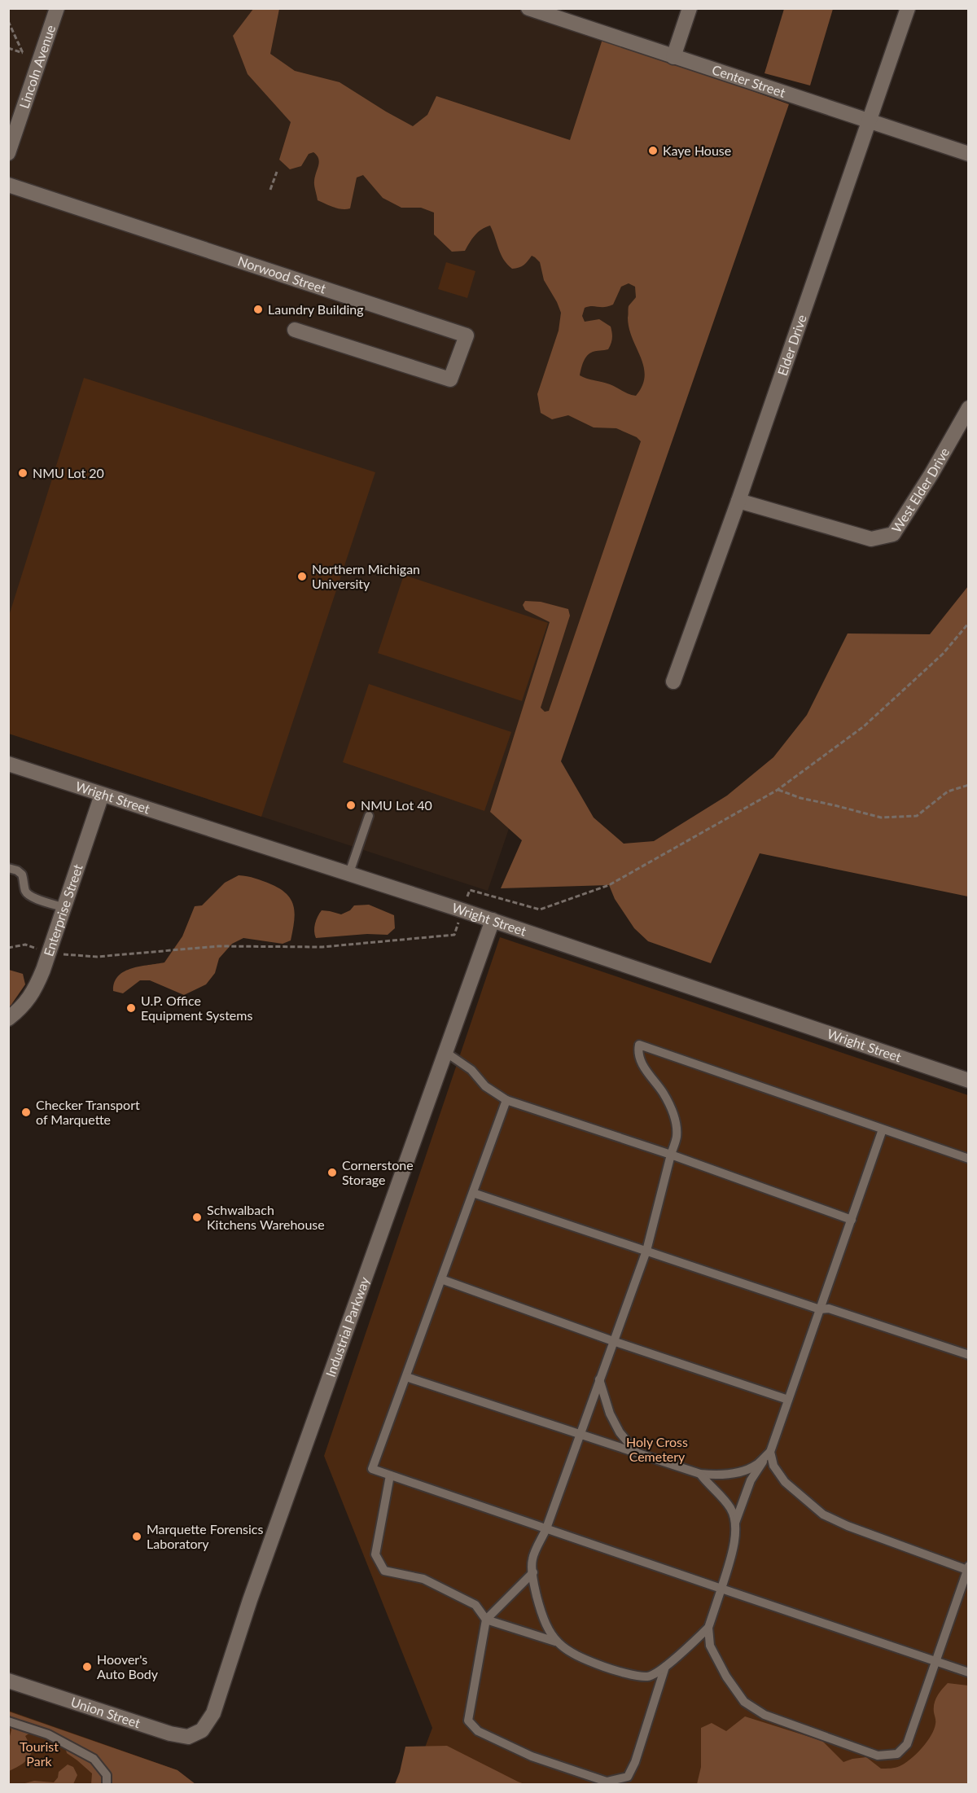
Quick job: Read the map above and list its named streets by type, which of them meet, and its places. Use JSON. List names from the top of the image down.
{
  "streets": {
    "street": [
      "Lincoln Avenue",
      "Center Street",
      "Norwood Street",
      "Elder Drive",
      "West Elder Drive",
      "Wright Street",
      "Enterprise Street",
      "Industrial Parkway",
      "Union Street"
    ]
  },
  "crossings": [
    ["Center Street", "Elder Drive"],
    ["Elder Drive", "West Elder Drive"],
    ["Wright Street", "Enterprise Street"],
    ["Wright Street", "Industrial Parkway"],
    ["Industrial Parkway", "Union Street"]
  ],
  "parks": ["Holy Cross Cemetery", "Tourist Park"],
  "places": [
    "Kaye House",
    "Laundry Building",
    "NMU Lot 20",
    "Northern Michigan University",
    "NMU Lot 40",
    "U.P. Office Equipment Systems",
    "Checker Transport of Marquette",
    "Cornerstone Storage",
    "Schwalbach Kitchens Warehouse",
    "Marquette Forensics Laboratory",
    "Hoover's Auto Body"
  ]
}
